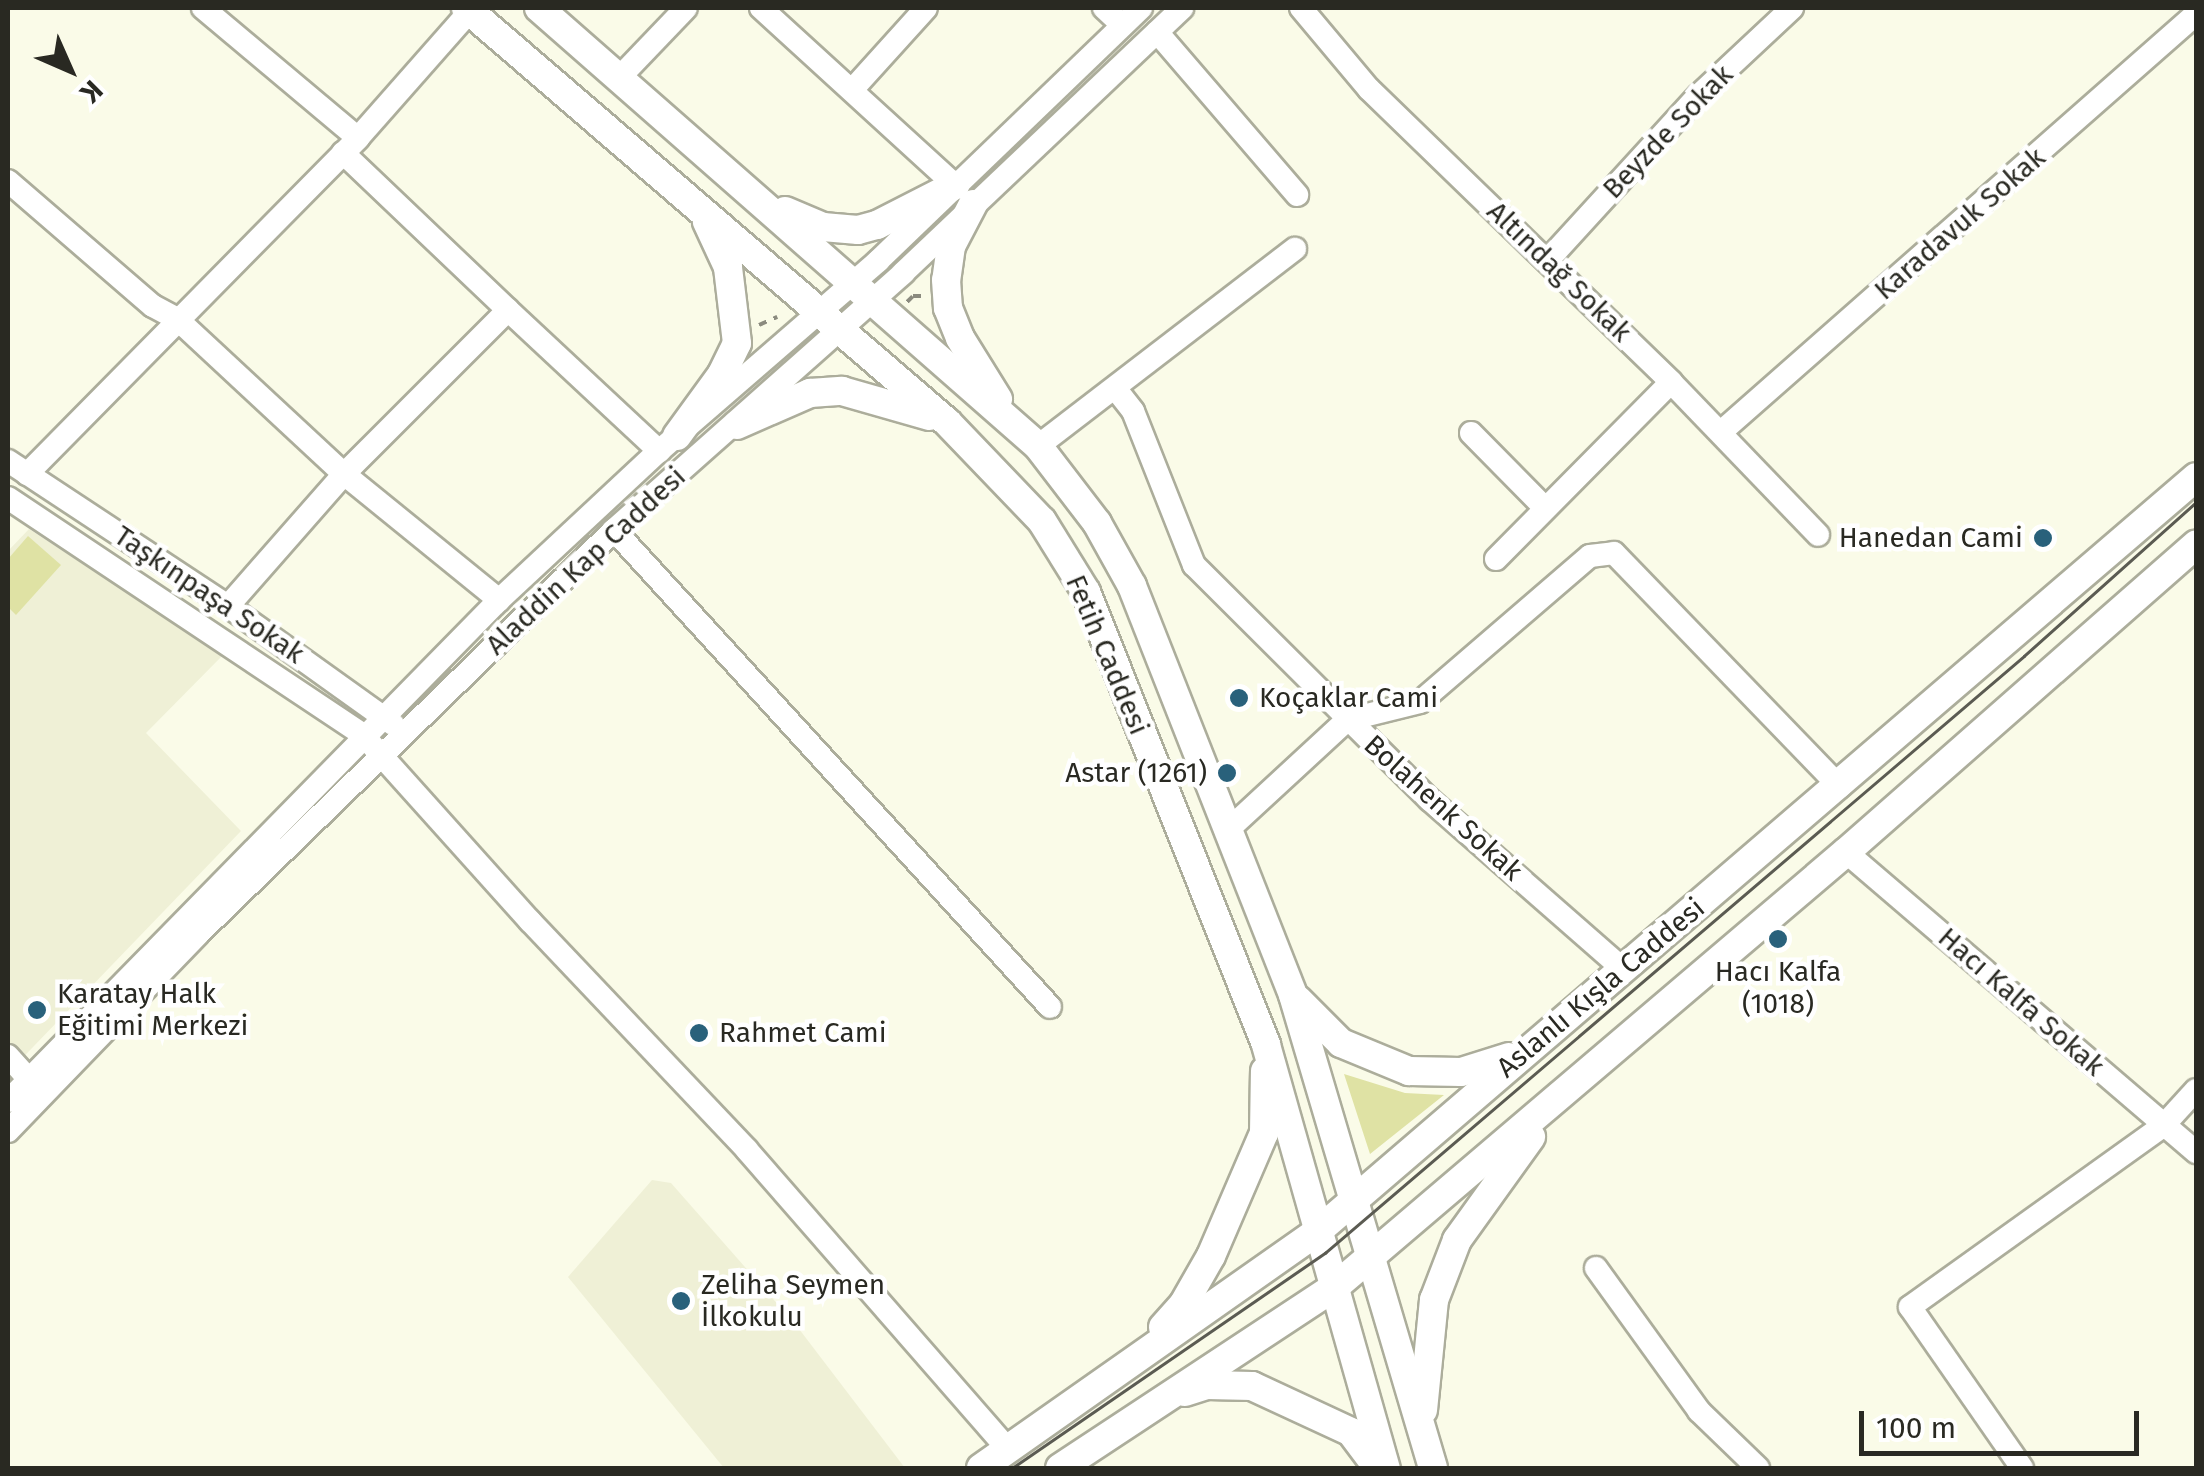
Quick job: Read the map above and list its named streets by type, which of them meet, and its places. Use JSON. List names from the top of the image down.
{
  "streets": {
    "main road": ["Fetih Caddesi", "Aslanlı Kışla Caddesi"],
    "street": [
      "Beyzde Sokak",
      "Karadavuk Sokak",
      "Altındağ Sokak",
      "Aladdin Kap Caddesi",
      "Taşkınpaşa Sokak",
      "Bolahenk Sokak",
      "Hacı Kalfa Sokak"
    ]
  },
  "crossings": [
    ["Beyzde Sokak", "Altındağ Sokak"],
    ["Karadavuk Sokak", "Altındağ Sokak"],
    ["Aladdin Kap Caddesi", "Taşkınpaşa Sokak"],
    ["Aladdin Kap Caddesi", "Fetih Caddesi"],
    ["Fetih Caddesi", "Aslanlı Kışla Caddesi"],
    ["Bolahenk Sokak", "Aslanlı Kışla Caddesi"],
    ["Aslanlı Kışla Caddesi", "Hacı Kalfa Sokak"]
  ],
  "places": [
    "Hanedan Cami",
    "Koçaklar Cami",
    "Astar (1261)",
    "Hacı Kalfa (1018)",
    "Karatay Halk Eğitimi Merkezi",
    "Rahmet Cami",
    "Zeliha Seymen İlkokulu"
  ],
  "scale_bar": "100 m",
  "north": "bottom right"
}
